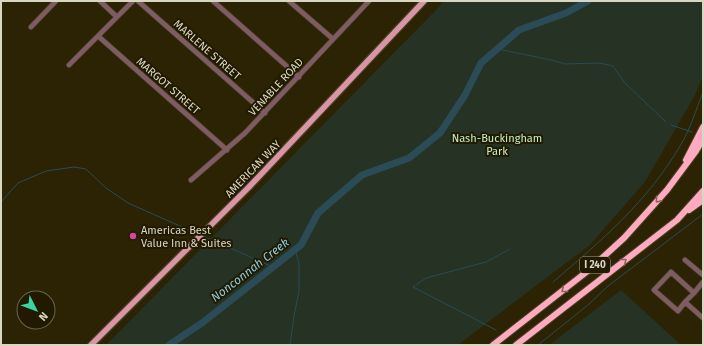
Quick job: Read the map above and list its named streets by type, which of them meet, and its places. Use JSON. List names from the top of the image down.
{
  "streets": {
    "highway": ["I 240"],
    "main road": ["AMERICAN WAY"],
    "street": ["MARLENE STREET", "MARGOT STREET", "VENABLE ROAD"]
  },
  "crossings": [
    ["MARLENE STREET", "VENABLE ROAD"],
    ["MARGOT STREET", "VENABLE ROAD"]
  ],
  "water": ["Nonconnah Creek"],
  "parks": ["Nash-Buckingham Park"],
  "places": ["Americas Best Value Inn & Suites"],
  "north": "bottom right"
}
